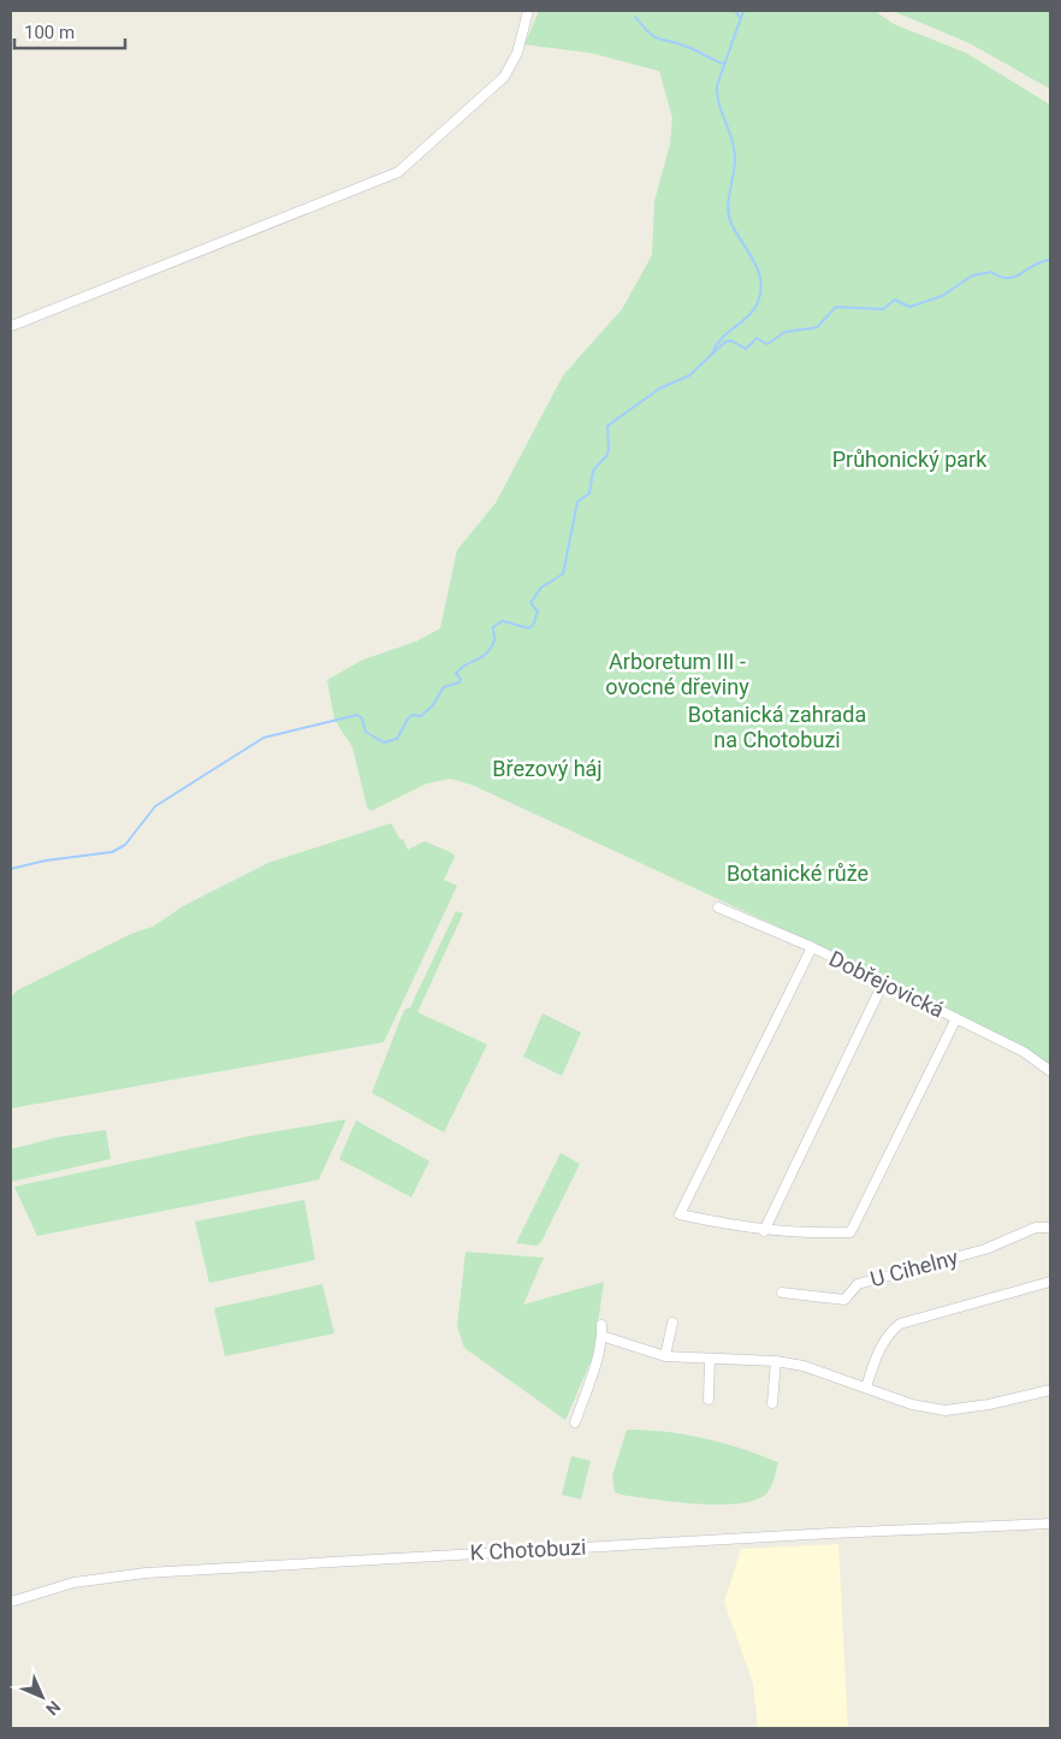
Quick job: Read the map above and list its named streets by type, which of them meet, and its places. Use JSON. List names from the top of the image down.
{
  "streets": {
    "street": ["Dobřejovická", "U Cihelny", "K Chotobuzi"]
  },
  "parks": [
    "Průhonický park",
    "Arboretum III - ovocné dřeviny",
    "Botanická zahrada na Chotobuzi",
    "Březový háj",
    "Botanické růže"
  ],
  "scale_bar": "100 m",
  "north": "bottom right"
}
